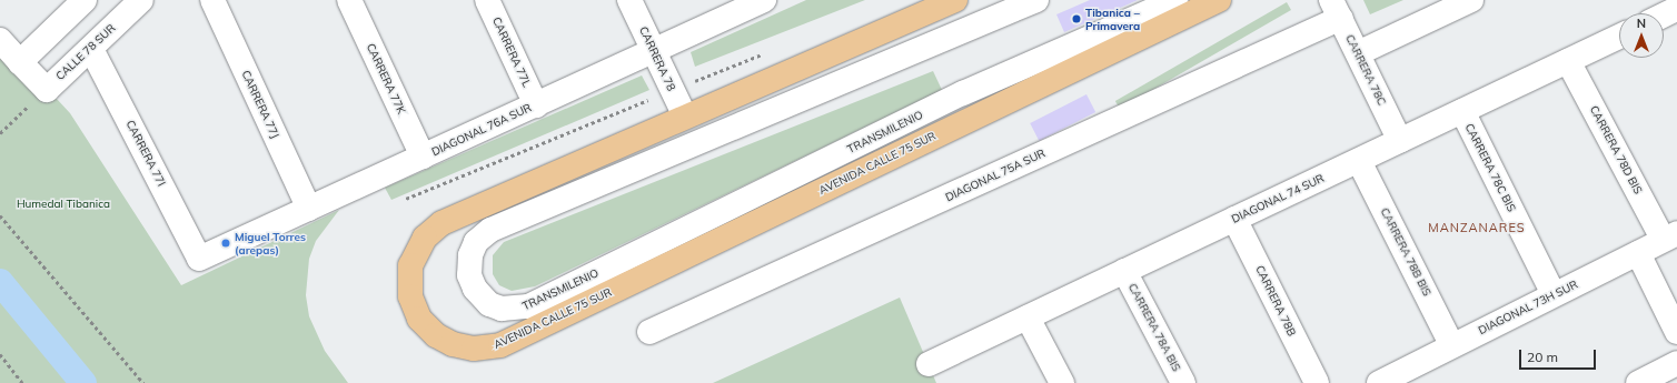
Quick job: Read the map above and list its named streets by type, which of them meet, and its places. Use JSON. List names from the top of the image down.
{
  "streets": {
    "main road": ["AVENIDA CALLE 75 SUR"],
    "street": [
      "CALLE 78 SUR",
      "CARRERA 77L",
      "CARRERA 78",
      "CARRERA 78C",
      "CARRERA 77K",
      "CARRERA 77J",
      "DIAGONAL 76A SUR",
      "TRANSMILENIO",
      "CARRERA 78D BIS",
      "CARRERA 77I",
      "CARRERA 78C BIS",
      "DIAGONAL 75A SUR",
      "DIAGONAL 74 SUR",
      "CARRERA 78B BIS",
      "CARRERA 78B",
      "DIAGONAL 73H SUR",
      "CARRERA 78A BIS"
    ]
  },
  "crossings": [
    ["CALLE 78 SUR", "CARRERA 77I"],
    ["CARRERA 77L", "DIAGONAL 76A SUR"],
    ["CARRERA 78", "DIAGONAL 76A SUR"],
    ["CARRERA 78", "AVENIDA CALLE 75 SUR"],
    ["CARRERA 78C", "DIAGONAL 75A SUR"],
    ["CARRERA 78C", "DIAGONAL 74 SUR"],
    ["CARRERA 77K", "DIAGONAL 76A SUR"],
    ["CARRERA 77J", "DIAGONAL 76A SUR"],
    ["DIAGONAL 76A SUR", "CARRERA 77I"],
    ["CARRERA 78D BIS", "DIAGONAL 74 SUR"],
    ["CARRERA 78D BIS", "DIAGONAL 73H SUR"],
    ["CARRERA 78C BIS", "DIAGONAL 74 SUR"],
    ["CARRERA 78C BIS", "DIAGONAL 73H SUR"],
    ["DIAGONAL 74 SUR", "CARRERA 78B BIS"],
    ["DIAGONAL 74 SUR", "CARRERA 78B"],
    ["DIAGONAL 74 SUR", "CARRERA 78A BIS"],
    ["CARRERA 78B BIS", "DIAGONAL 73H SUR"]
  ],
  "districts": ["MANZANARES"],
  "parks": ["Humedal Tibanica"],
  "places": ["Tibanica – Primavera", "Miguel Torres (arepas)"],
  "scale_bar": "20 m",
  "north": "top"
}
